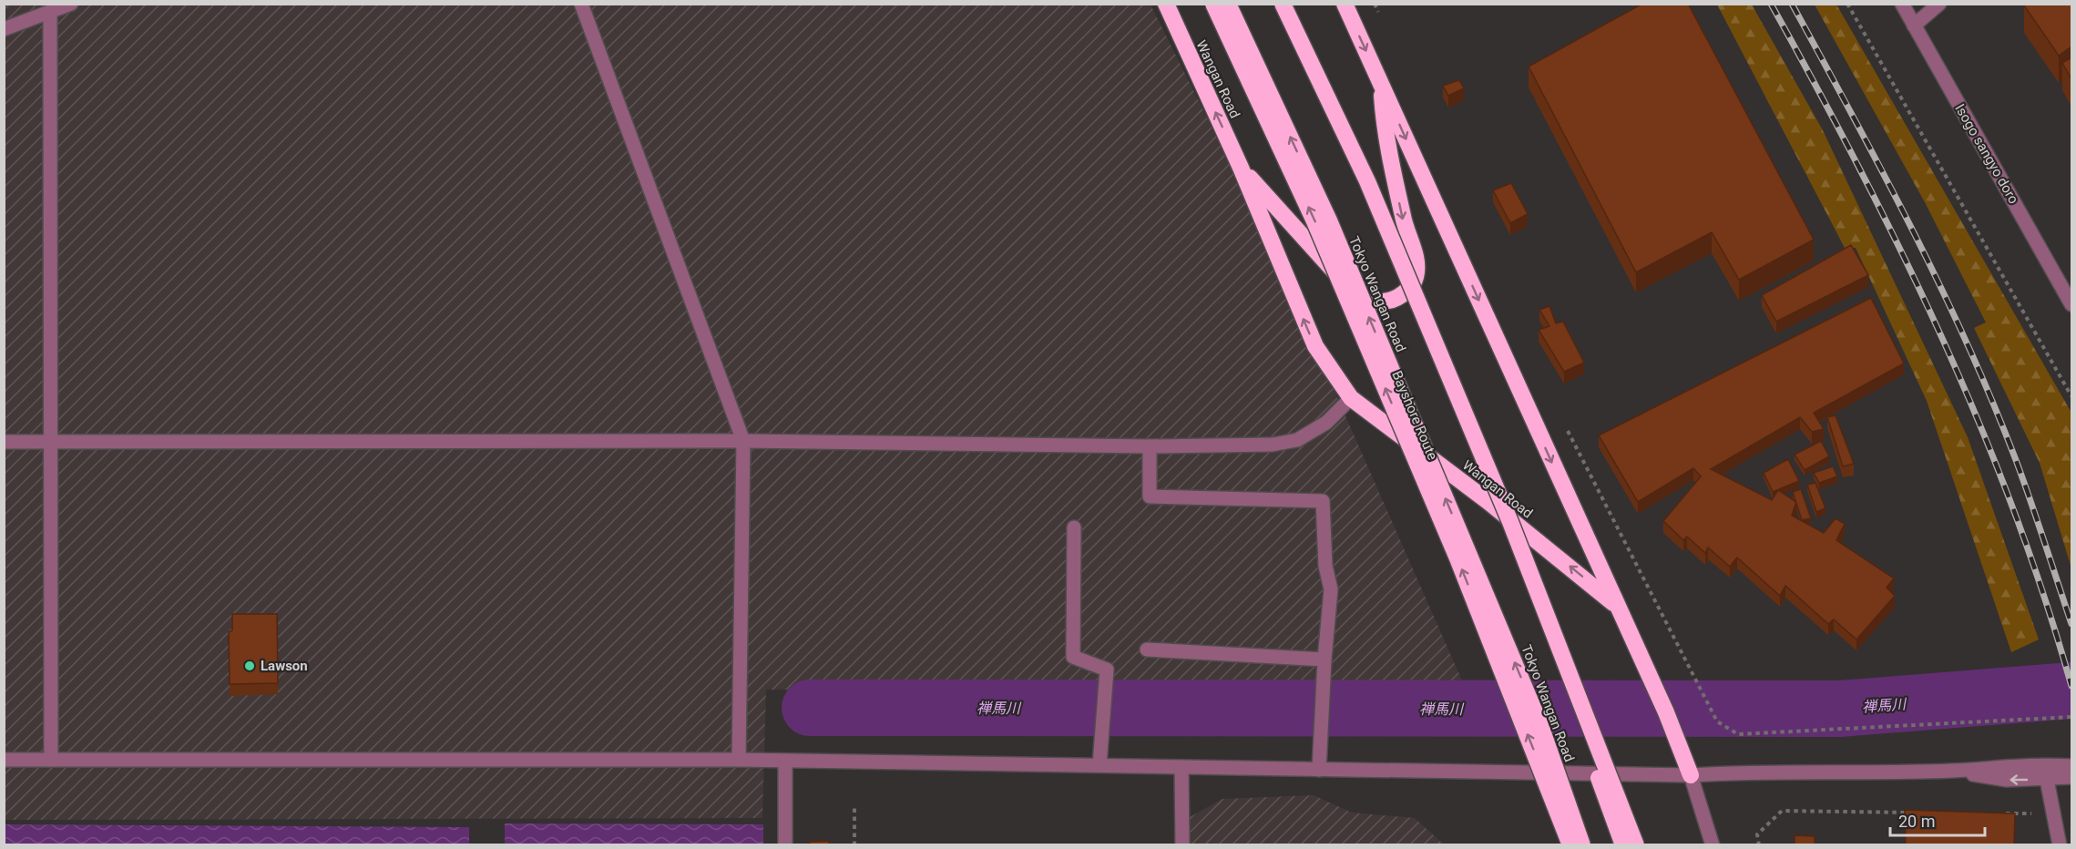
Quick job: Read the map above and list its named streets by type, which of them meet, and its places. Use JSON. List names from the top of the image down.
{
  "streets": {
    "highway": ["Wangan Road", "Tokyo Wangan Road", "Bayshore Route"],
    "street": ["Isogo sangyo doro"]
  },
  "water": ["禅馬川"],
  "places": ["Lawson"],
  "scale_bar": "20 m"
}
